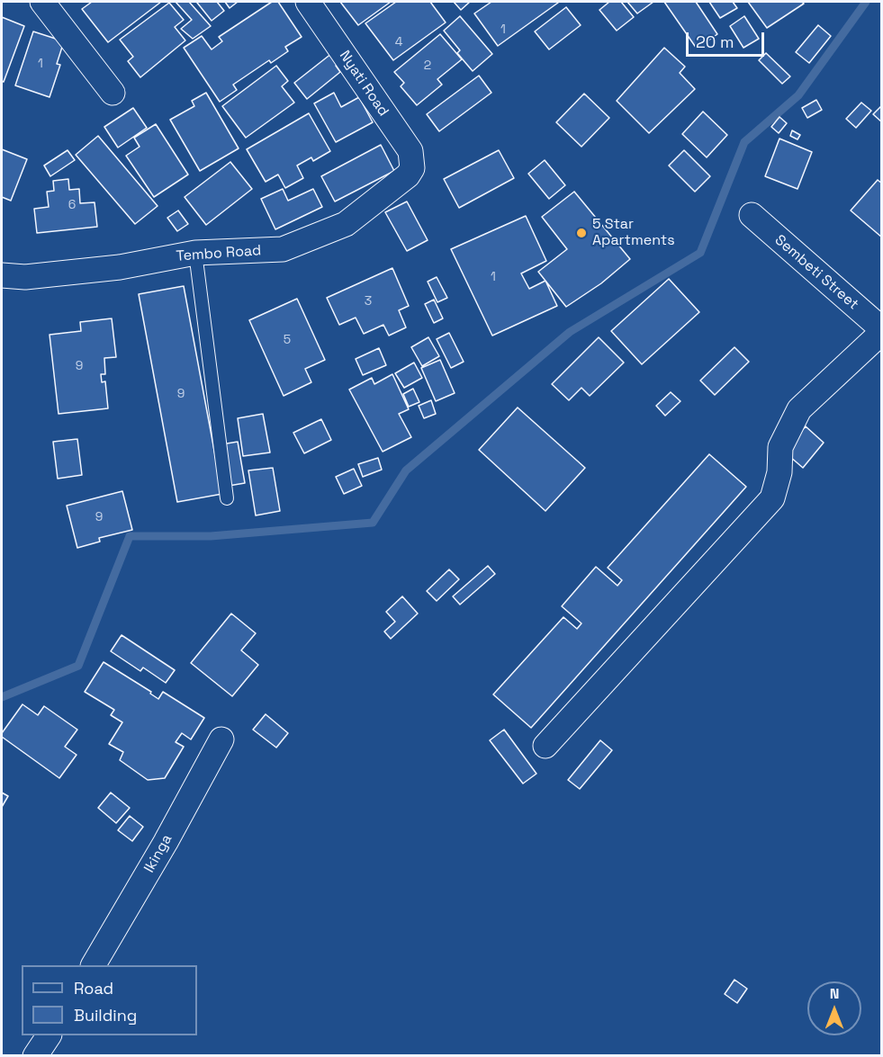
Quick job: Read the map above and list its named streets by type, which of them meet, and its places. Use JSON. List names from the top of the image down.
{
  "streets": {
    "street": [
      "Nyati Road",
      "Tembo Road",
      "Sembeti Street",
      "Ikinga"
    ]
  },
  "crossings": [
    ["Nyati Road", "Tembo Road"]
  ],
  "places": ["5 Star Apartments"],
  "house_numbers": [
    "1",
    "4",
    "1",
    "2",
    "6",
    "1",
    "3",
    "5",
    "9",
    "9",
    "9"
  ],
  "legend": ["Road", "Building"],
  "scale_bar": "20 m",
  "north": "top"
}
